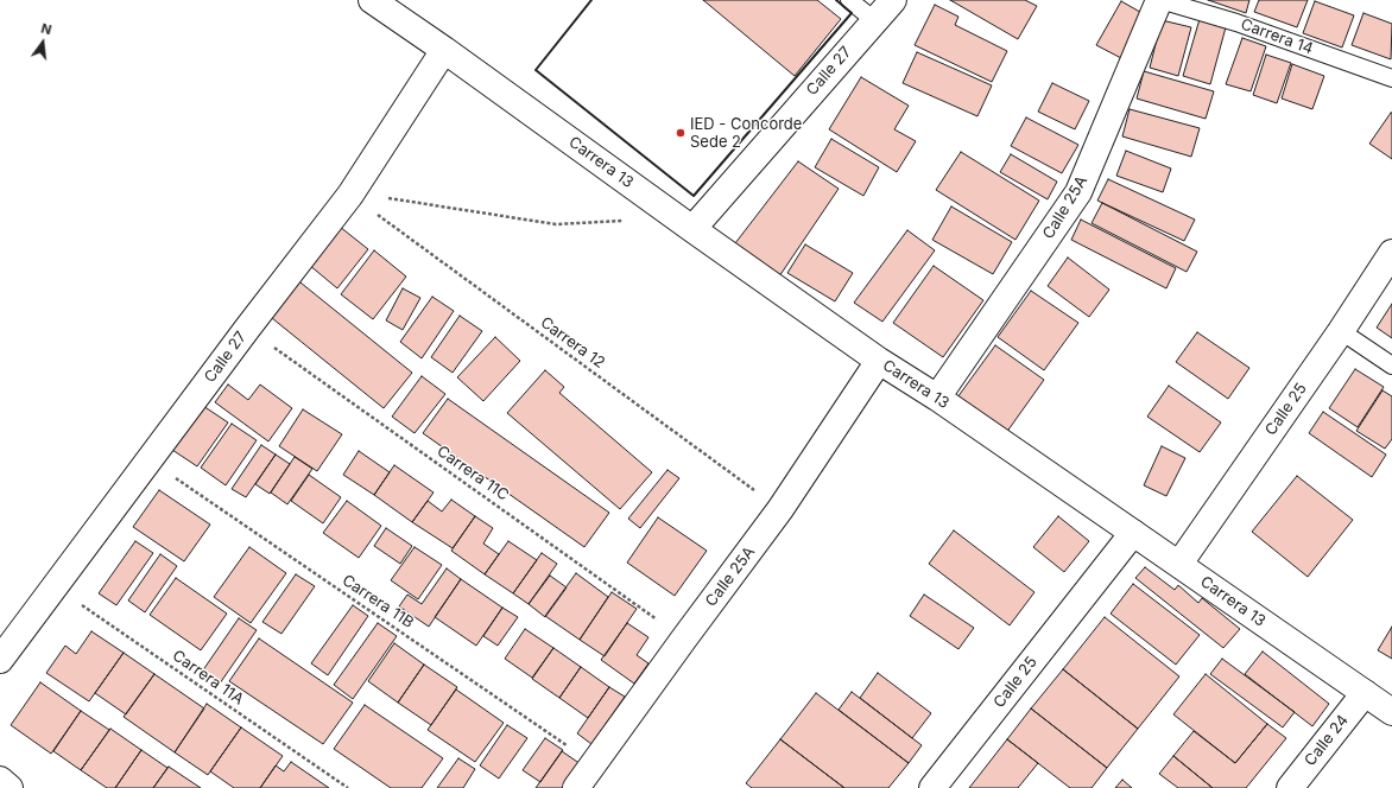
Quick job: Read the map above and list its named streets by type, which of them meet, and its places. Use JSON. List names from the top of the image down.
{
  "streets": {
    "street": [
      "Calle 27",
      "Carrera 13",
      "Calle 25A",
      "Calle 25",
      "Calle 24"
    ],
    "lane": ["Carrera 14"],
    "path": [
      "Carrera 12",
      "Carrera 11C",
      "Carrera 11B",
      "Carrera 11A"
    ]
  },
  "crossings": [
    ["Carrera 14", "Calle 25A"],
    ["Calle 27", "Carrera 13"],
    ["Calle 27", "Carrera 12"],
    ["Calle 27", "Carrera 11C"],
    ["Calle 27", "Carrera 11B"],
    ["Calle 27", "Carrera 11A"],
    ["Carrera 13", "Calle 25A"],
    ["Carrera 13", "Calle 25"],
    ["Carrera 13", "Calle 24"],
    ["Calle 25A", "Carrera 12"],
    ["Calle 25A", "Carrera 11C"],
    ["Calle 25A", "Carrera 11B"]
  ],
  "places": ["IED - Concorde Sede 2"],
  "north": "top"
}
